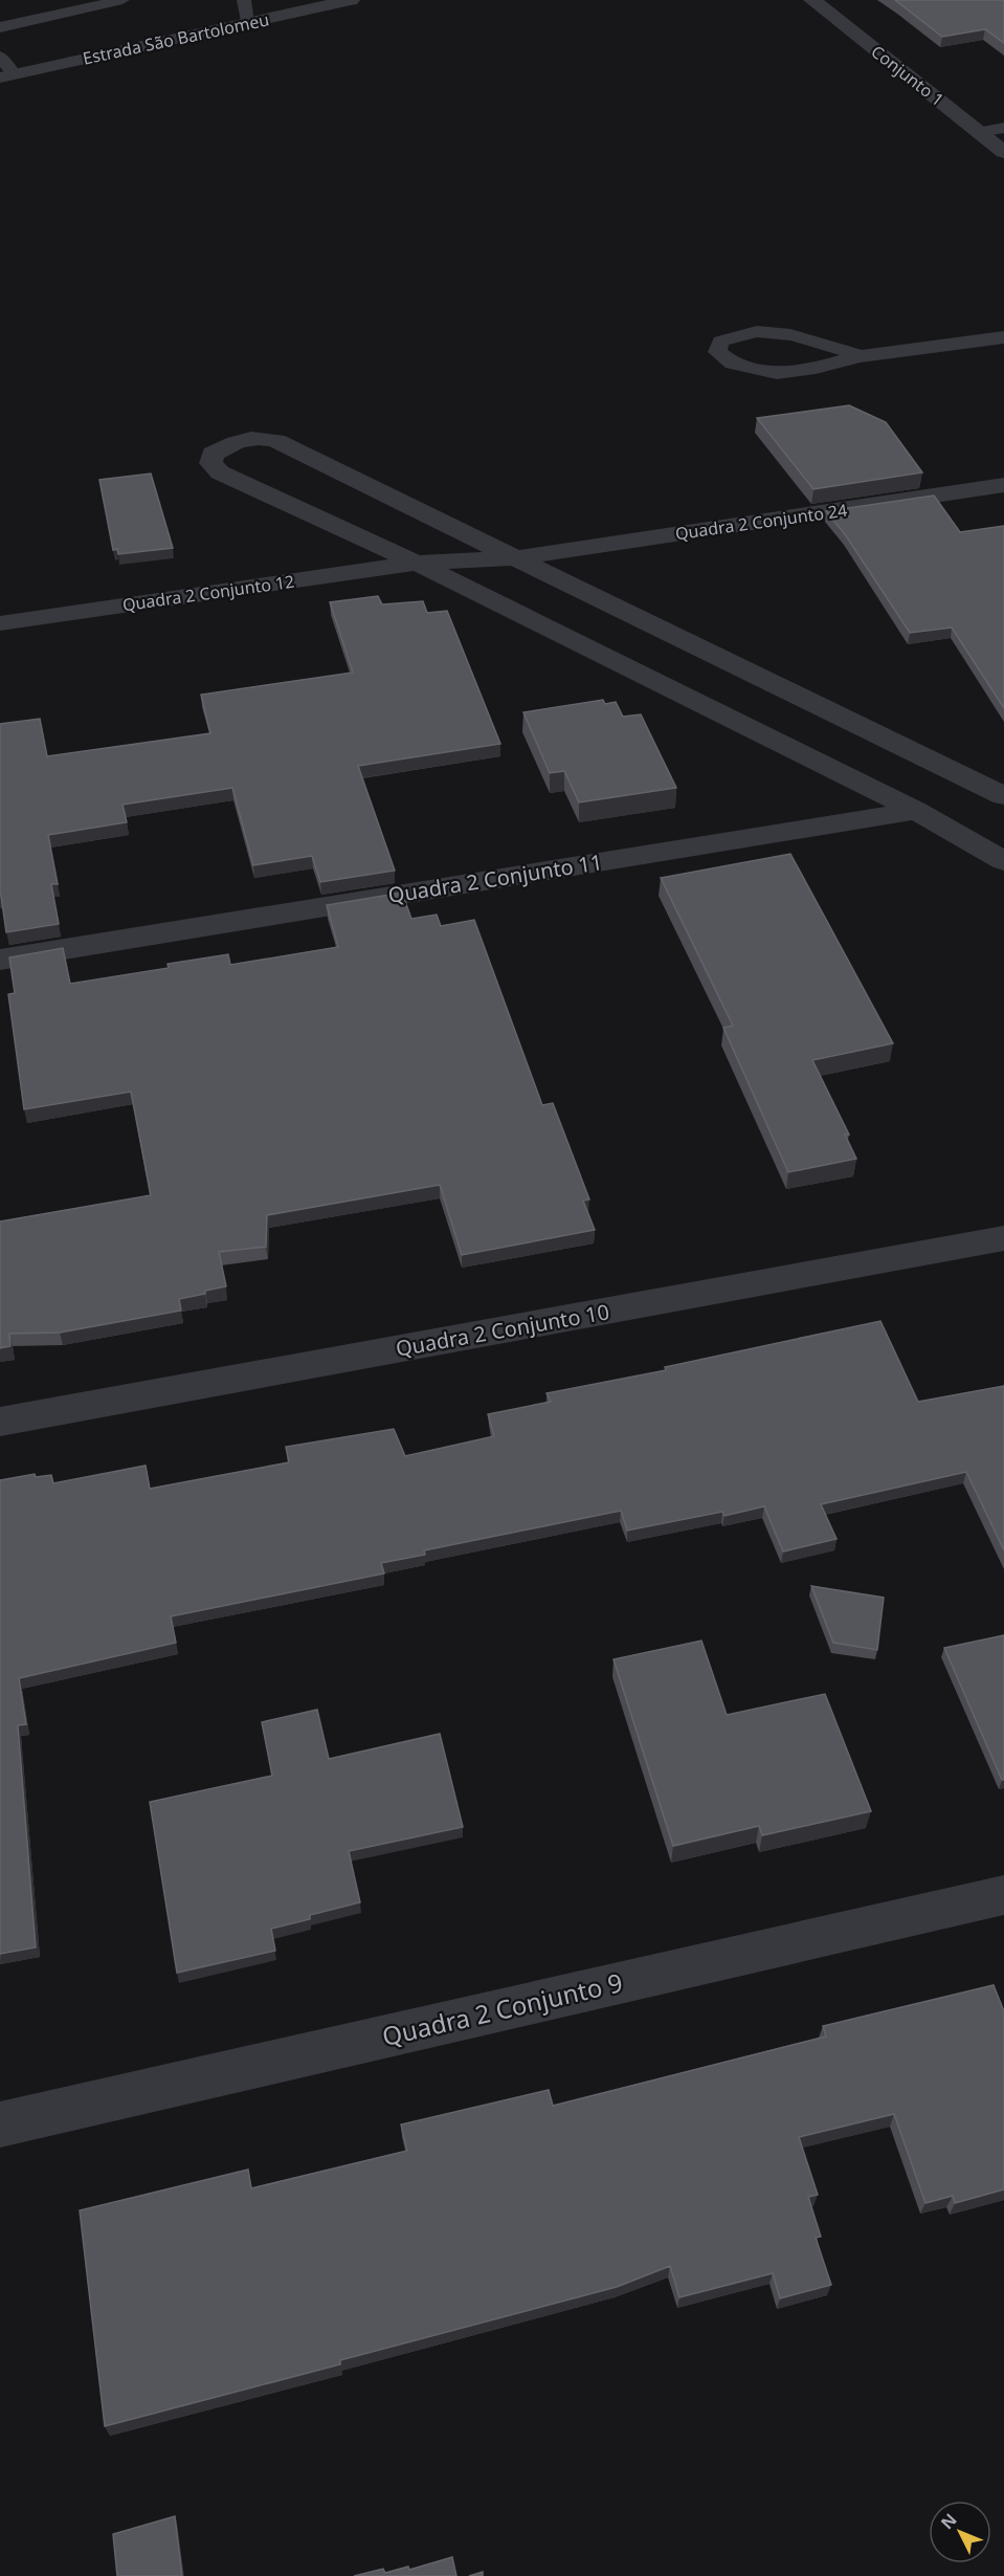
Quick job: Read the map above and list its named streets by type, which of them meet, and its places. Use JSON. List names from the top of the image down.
{
  "streets": {
    "street": [
      "Estrada São Bartolomeu",
      "Conjunto 1",
      "Quadra 2 Conjunto 24",
      "Quadra 2 Conjunto 12",
      "Quadra 2 Conjunto 11",
      "Quadra 2 Conjunto 10",
      "Quadra 2 Conjunto 9"
    ]
  },
  "crossings": [
    ["Quadra 2 Conjunto 24", "Quadra 2 Conjunto 12"]
  ],
  "north": "top left"
}
